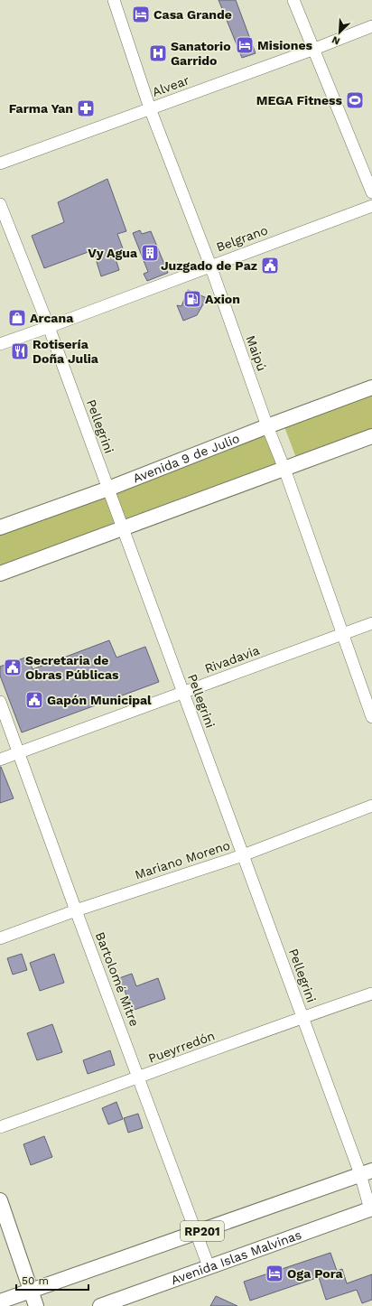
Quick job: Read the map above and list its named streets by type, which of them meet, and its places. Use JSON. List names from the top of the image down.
{
  "streets": {
    "main road": ["Avenida 9 de Julio", "RP201", "Avenida Islas Malvinas"],
    "street": [
      "Alvear",
      "Belgrano",
      "Maipú",
      "Pellegrini",
      "Rivadavia",
      "Mariano Moreno",
      "Bartolomé Mitre",
      "Pueyrredón"
    ]
  },
  "crossings": [
    ["Alvear", "Maipú"],
    ["Belgrano", "Maipú"],
    ["Belgrano", "Pellegrini"],
    ["Maipú", "Avenida 9 de Julio"],
    ["Maipú", "Rivadavia"],
    ["Pellegrini", "Avenida 9 de Julio"],
    ["Pellegrini", "Rivadavia"],
    ["Pellegrini", "Mariano Moreno"],
    ["Pellegrini", "Pueyrredón"],
    ["Pellegrini", "RP201"],
    ["Pellegrini", "Avenida Islas Malvinas"],
    ["Rivadavia", "Bartolomé Mitre"],
    ["Mariano Moreno", "Bartolomé Mitre"],
    ["Bartolomé Mitre", "Pueyrredón"],
    ["Bartolomé Mitre", "RP201"],
    ["Bartolomé Mitre", "Avenida Islas Malvinas"]
  ],
  "places": {
    "hotel": ["Casa Grande", "Misiones", "Oga Pora"],
    "hospital": ["Sanatorio Garrido"],
    "sports": ["MEGA Fitness"],
    "pharmacy": ["Farma Yan"],
    "building": ["Vy Agua"],
    "public building": ["Juzgado de Paz", "Secretaria de Obras Públicas", "Gapón Municipal"],
    "fuel station": ["Axion"],
    "shop": ["Arcana"],
    "restaurant": ["Rotisería Doña Julia"]
  },
  "scale_bar": "50 m",
  "north": "bottom left"
}
